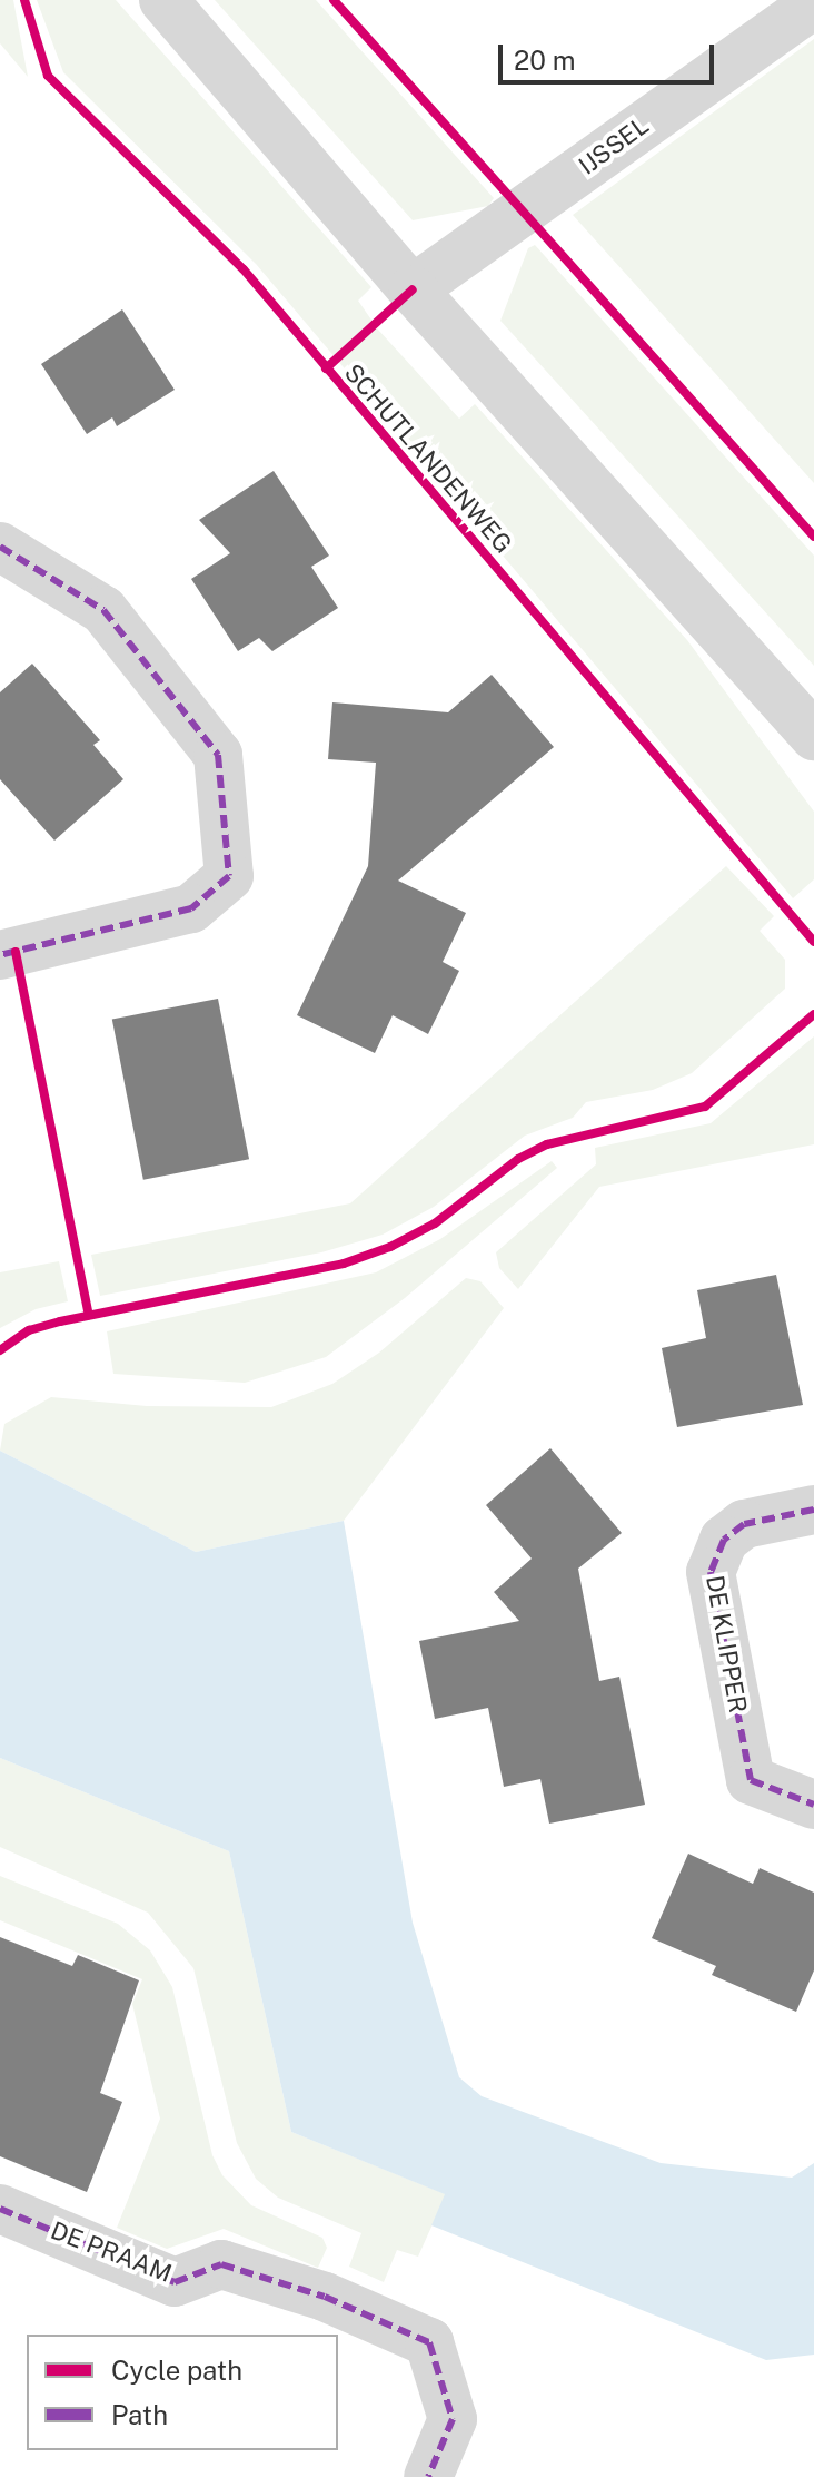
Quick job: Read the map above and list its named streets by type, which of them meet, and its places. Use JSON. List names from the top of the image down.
{
  "streets": {
    "street": ["IJSSEL", "DE KLIPPER", "DE PRAAM"],
    "cycle path": ["SCHUTLANDENWEG"]
  },
  "legend": ["Cycle path", "Path"],
  "scale_bar": "20 m"
}
